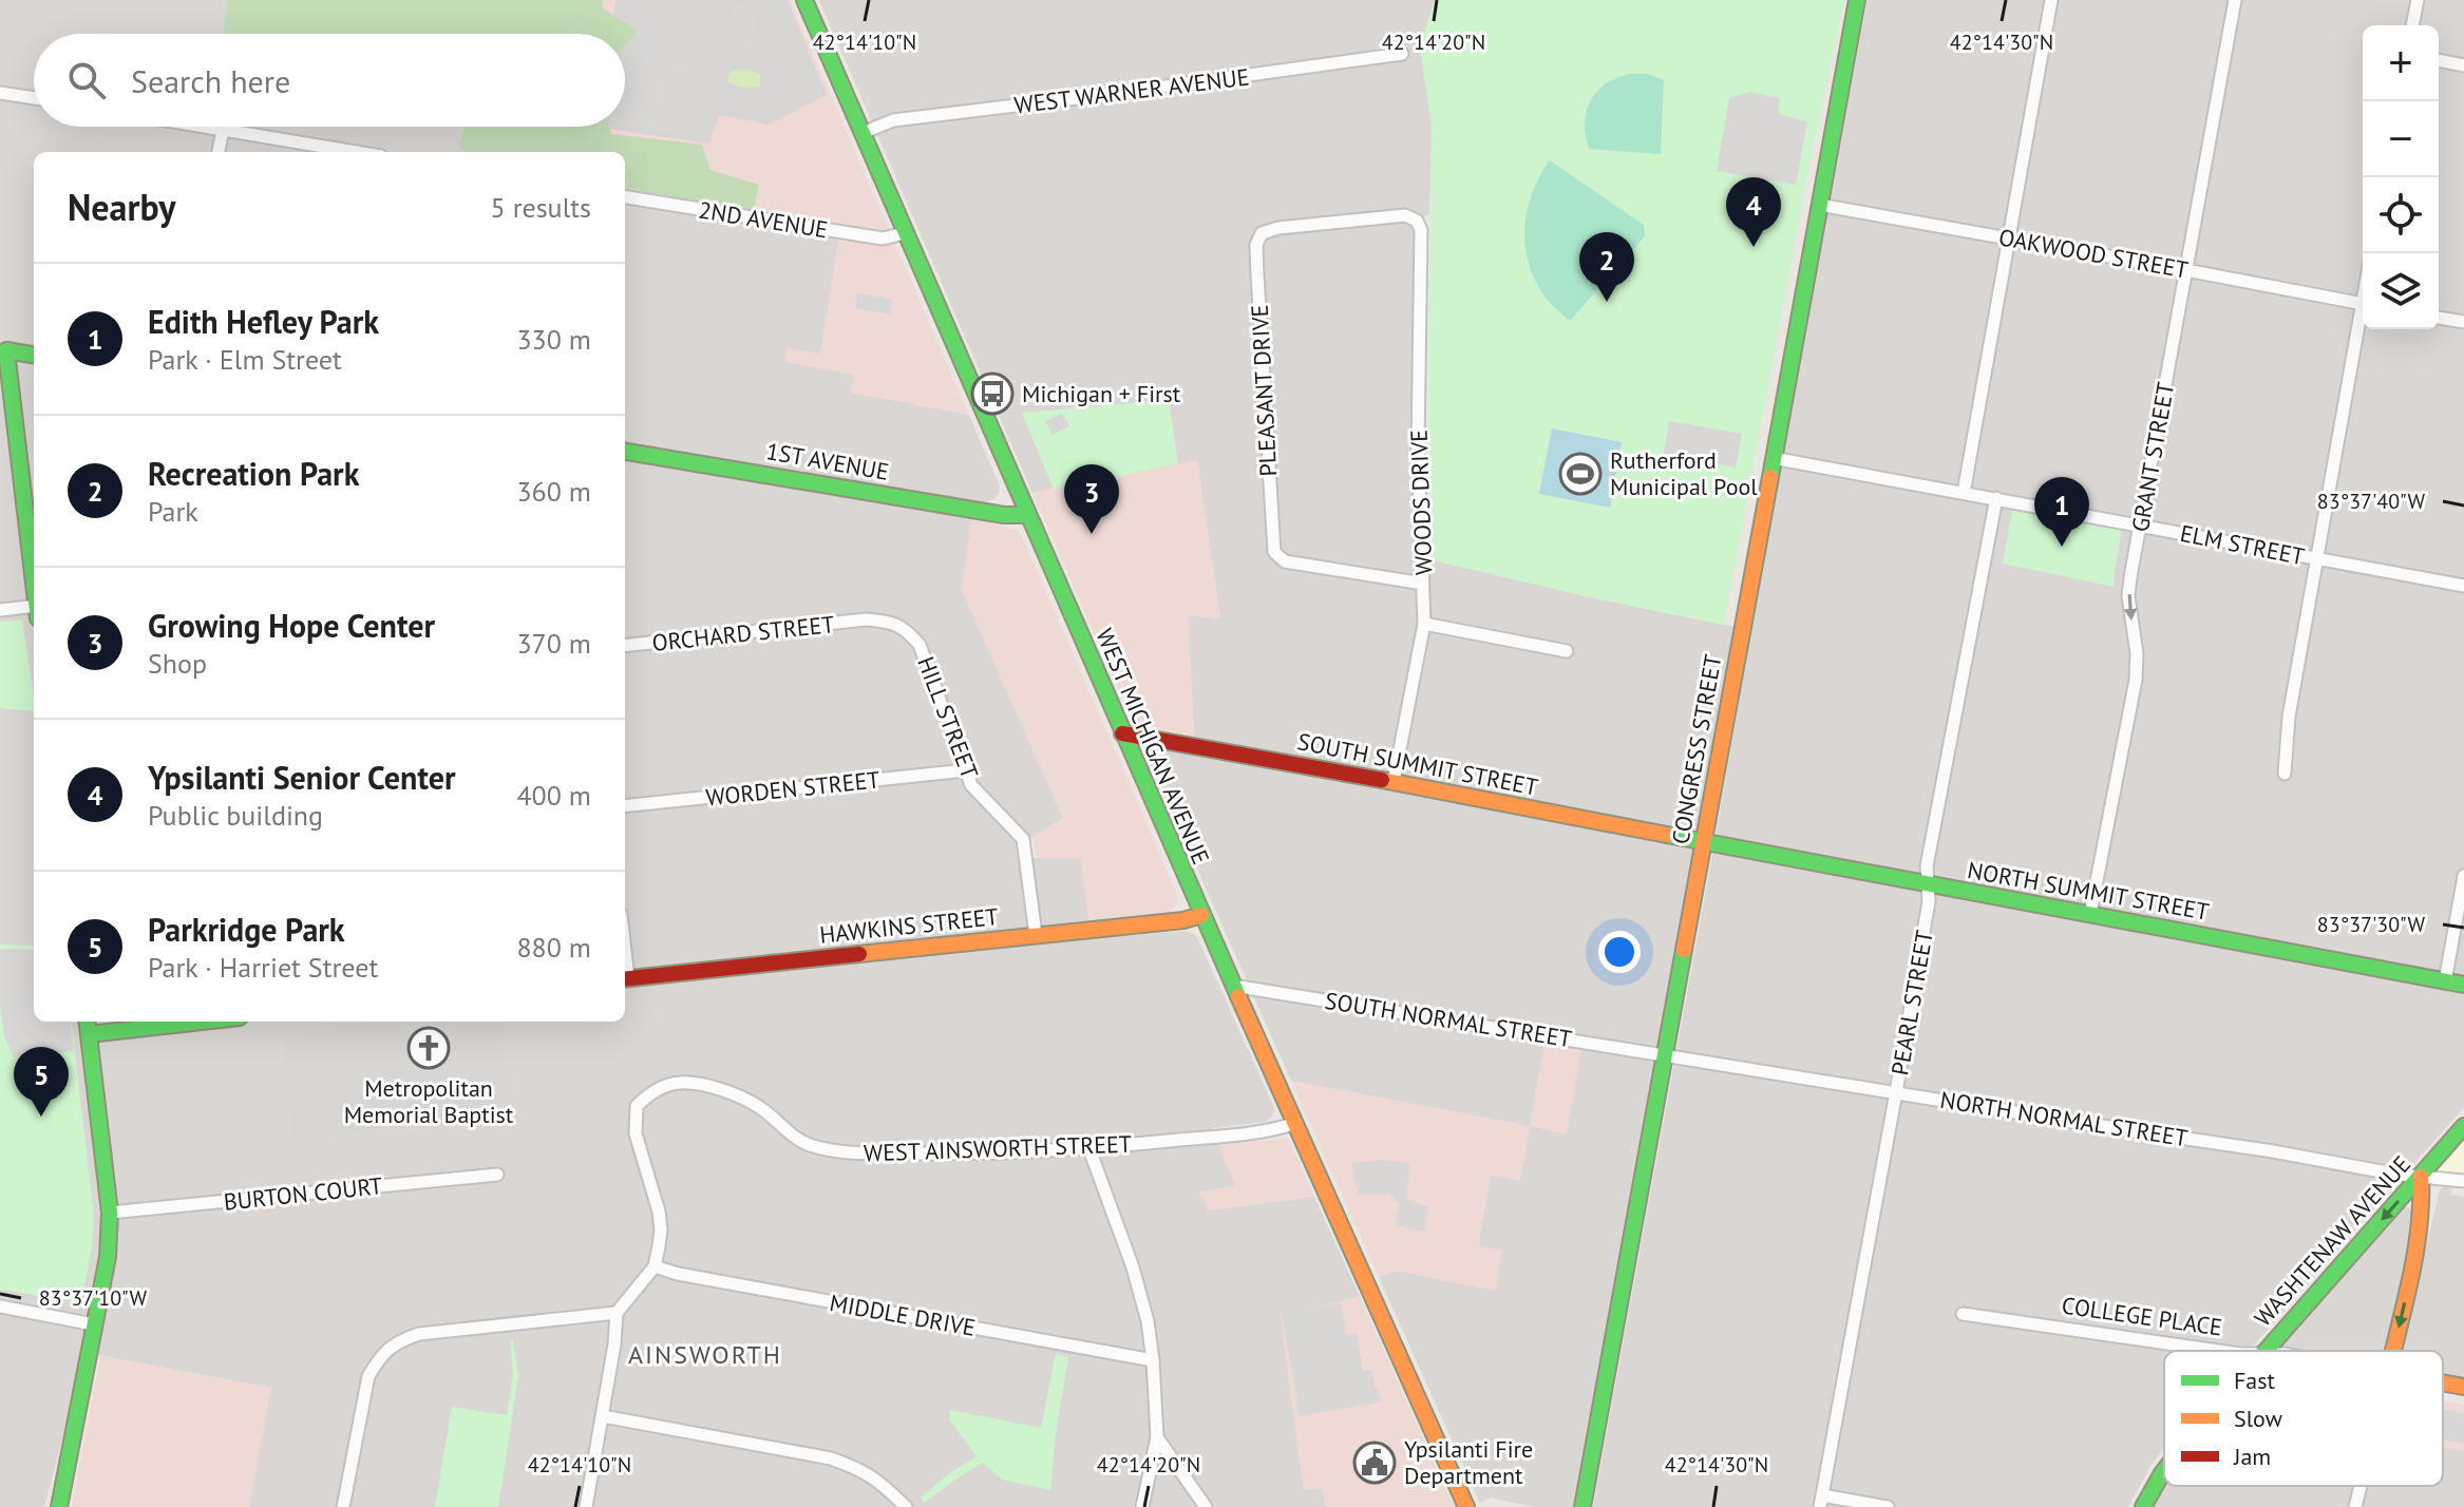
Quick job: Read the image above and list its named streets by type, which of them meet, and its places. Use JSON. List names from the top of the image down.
{
  "streets": {
    "street": [
      "WEST WARNER AVENUE",
      "2ND AVENUE",
      "OAKWOOD STREET",
      "PLEASANT DRIVE",
      "GRANT STREET",
      "1ST AVENUE",
      "WOODS DRIVE",
      "ELM STREET",
      "ORCHARD STREET",
      "HILL STREET",
      "WEST MICHIGAN AVENUE",
      "CONGRESS STREET",
      "SOUTH SUMMIT STREET",
      "WORDEN STREET",
      "NORTH SUMMIT STREET",
      "HAWKINS STREET",
      "PEARL STREET",
      "SOUTH NORMAL STREET",
      "NORTH NORMAL STREET",
      "WEST AINSWORTH STREET",
      "BURTON COURT",
      "WASHTENAW AVENUE",
      "MIDDLE DRIVE",
      "COLLEGE PLACE"
    ]
  },
  "crossings": [
    ["WEST WARNER AVENUE", "WEST MICHIGAN AVENUE"],
    ["2ND AVENUE", "WEST MICHIGAN AVENUE"],
    ["OAKWOOD STREET", "GRANT STREET"],
    ["OAKWOOD STREET", "CONGRESS STREET"],
    ["PLEASANT DRIVE", "WOODS DRIVE"],
    ["GRANT STREET", "ELM STREET"],
    ["GRANT STREET", "NORTH SUMMIT STREET"],
    ["1ST AVENUE", "WEST MICHIGAN AVENUE"],
    ["WOODS DRIVE", "SOUTH SUMMIT STREET"],
    ["ELM STREET", "CONGRESS STREET"],
    ["ELM STREET", "PEARL STREET"],
    ["ORCHARD STREET", "HILL STREET"],
    ["HILL STREET", "WORDEN STREET"],
    ["HILL STREET", "HAWKINS STREET"],
    ["WEST MICHIGAN AVENUE", "SOUTH SUMMIT STREET"],
    ["WEST MICHIGAN AVENUE", "HAWKINS STREET"],
    ["WEST MICHIGAN AVENUE", "SOUTH NORMAL STREET"],
    ["WEST MICHIGAN AVENUE", "WEST AINSWORTH STREET"],
    ["CONGRESS STREET", "SOUTH SUMMIT STREET"],
    ["CONGRESS STREET", "NORTH SUMMIT STREET"],
    ["CONGRESS STREET", "SOUTH NORMAL STREET"],
    ["CONGRESS STREET", "NORTH NORMAL STREET"],
    ["SOUTH SUMMIT STREET", "NORTH SUMMIT STREET"],
    ["NORTH SUMMIT STREET", "PEARL STREET"],
    ["PEARL STREET", "NORTH NORMAL STREET"],
    ["SOUTH NORMAL STREET", "NORTH NORMAL STREET"],
    ["NORTH NORMAL STREET", "WASHTENAW AVENUE"],
    ["WEST AINSWORTH STREET", "MIDDLE DRIVE"]
  ],
  "one_way": ["GRANT STREET", "WASHTENAW AVENUE"],
  "districts": ["AINSWORTH"],
  "places": {
    "bus stop": ["Michigan + First"],
    "sports": ["Rutherford Municipal Pool"],
    "church": ["Metropolitan Memorial Baptist"],
    "public building": ["Ypsilanti Fire Department"]
  },
  "legend": ["Fast", "Slow", "Jam"],
  "page": {
    "map_buttons": ["+", "−"],
    "search": "Search here",
    "heading": ["Nearby", "5 results"],
    "pins": [
      "4",
      "2",
      "3",
      "1",
      "5"
    ],
    "list": [
      {
        "mark": "1",
        "name": "Edith Hefley Park",
        "note": "Park · Elm Street",
        "value": "330 m"
      },
      {
        "mark": "2",
        "name": "Recreation Park",
        "note": "Park",
        "value": "360 m"
      },
      {
        "mark": "3",
        "name": "Growing Hope Center",
        "note": "Shop",
        "value": "370 m"
      },
      {
        "mark": "4",
        "name": "Ypsilanti Senior Center",
        "note": "Public building",
        "value": "400 m"
      },
      {
        "mark": "5",
        "name": "Parkridge Park",
        "note": "Park · Harriet Street",
        "value": "880 m"
      }
    ]
  },
  "coordinates": [
    "42°14'10\"N",
    "42°14'20\"N",
    "42°14'30\"N",
    "83°37'40\"W",
    "83°37'30\"W",
    "83°37'10\"W"
  ]
}
